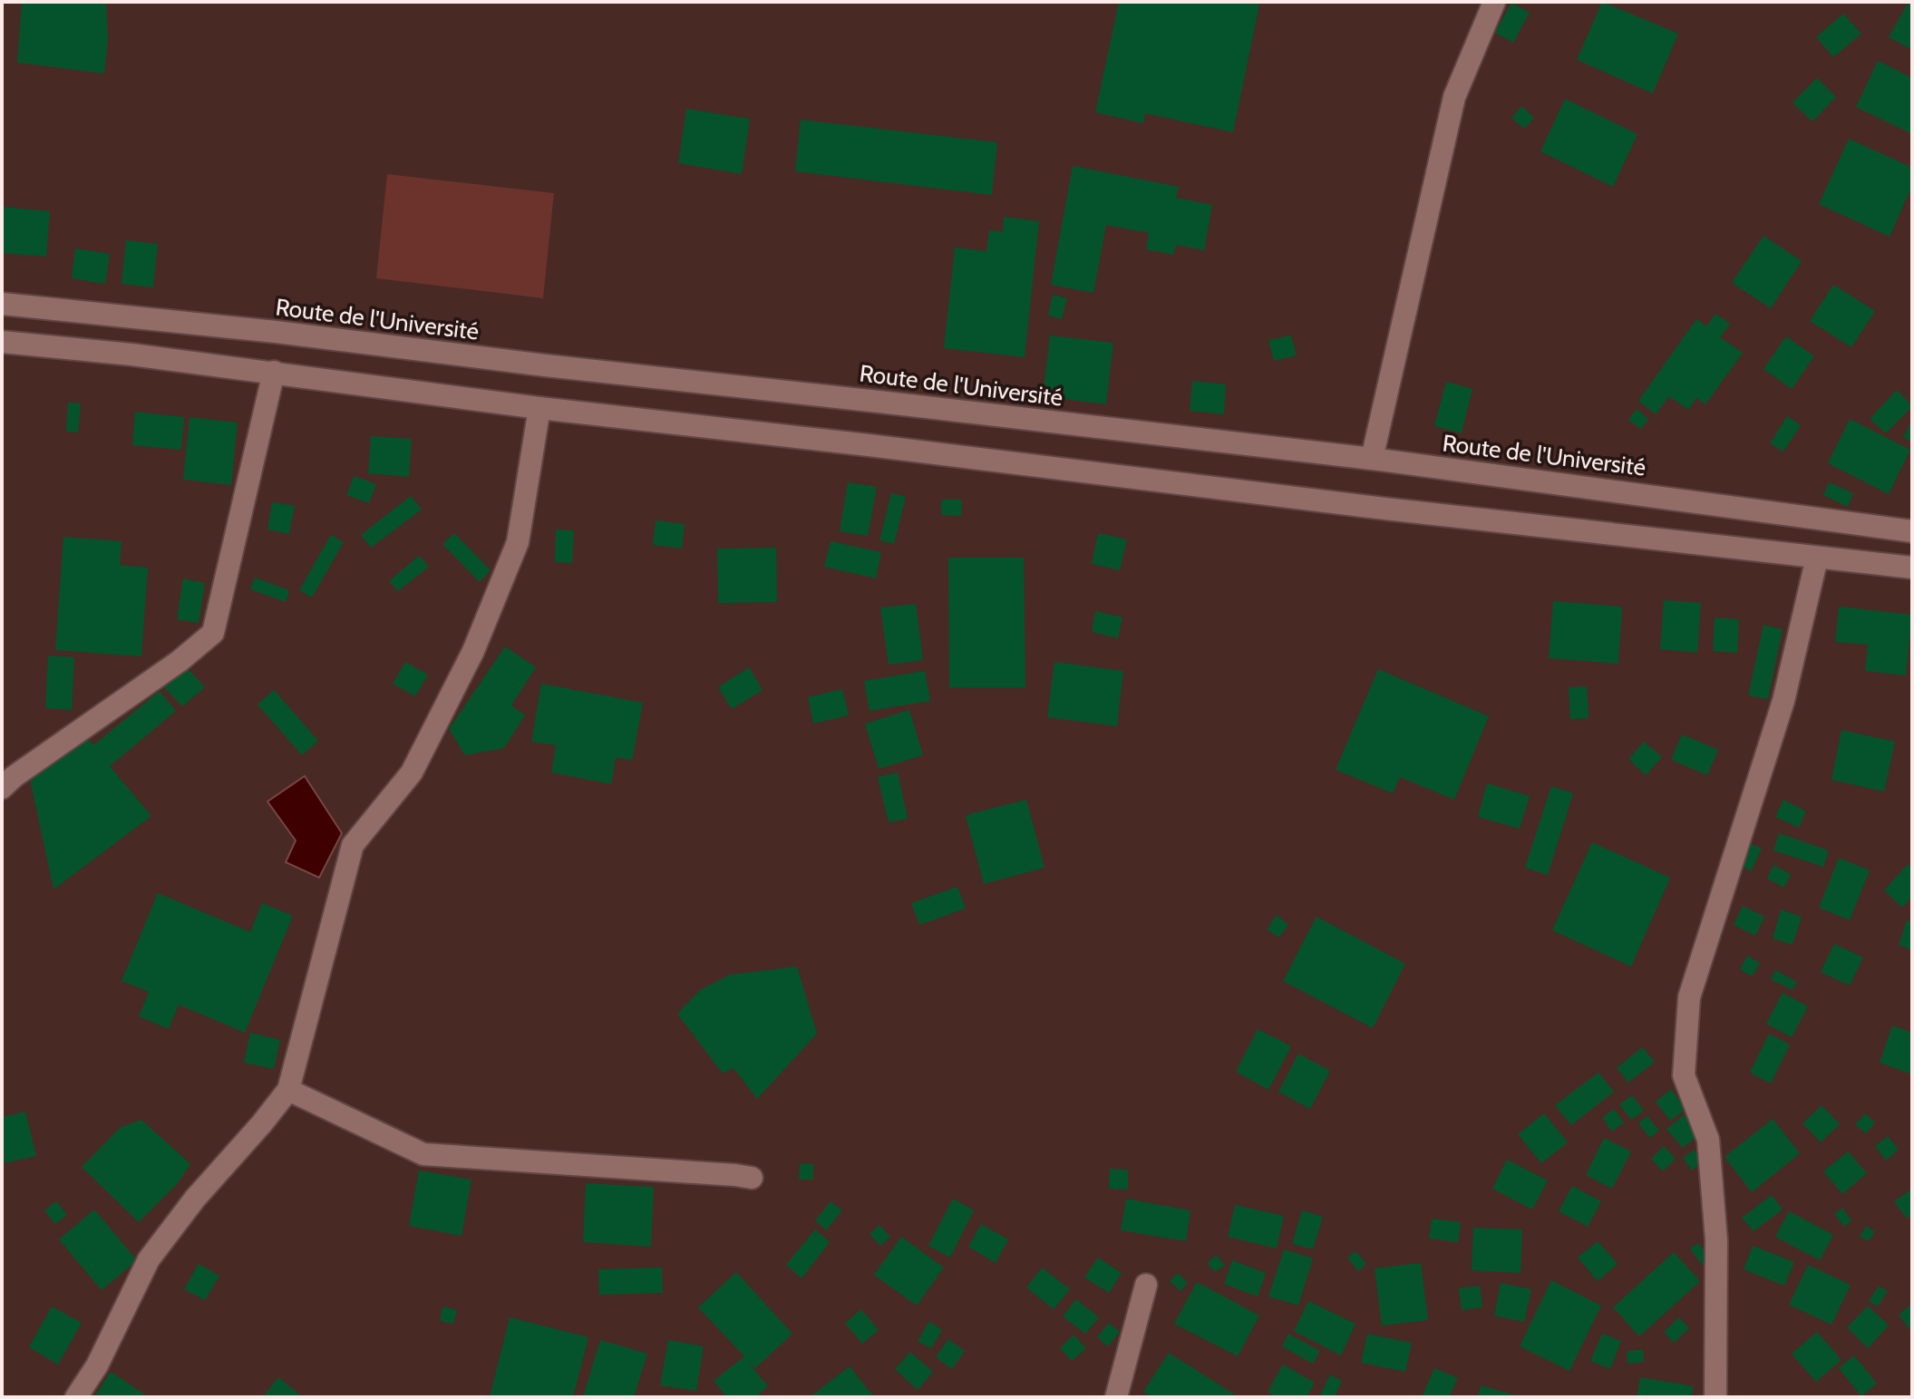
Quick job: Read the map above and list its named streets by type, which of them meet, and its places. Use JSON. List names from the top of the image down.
{
  "streets": {
    "main road": ["Route de l'Université"]
  }
}
